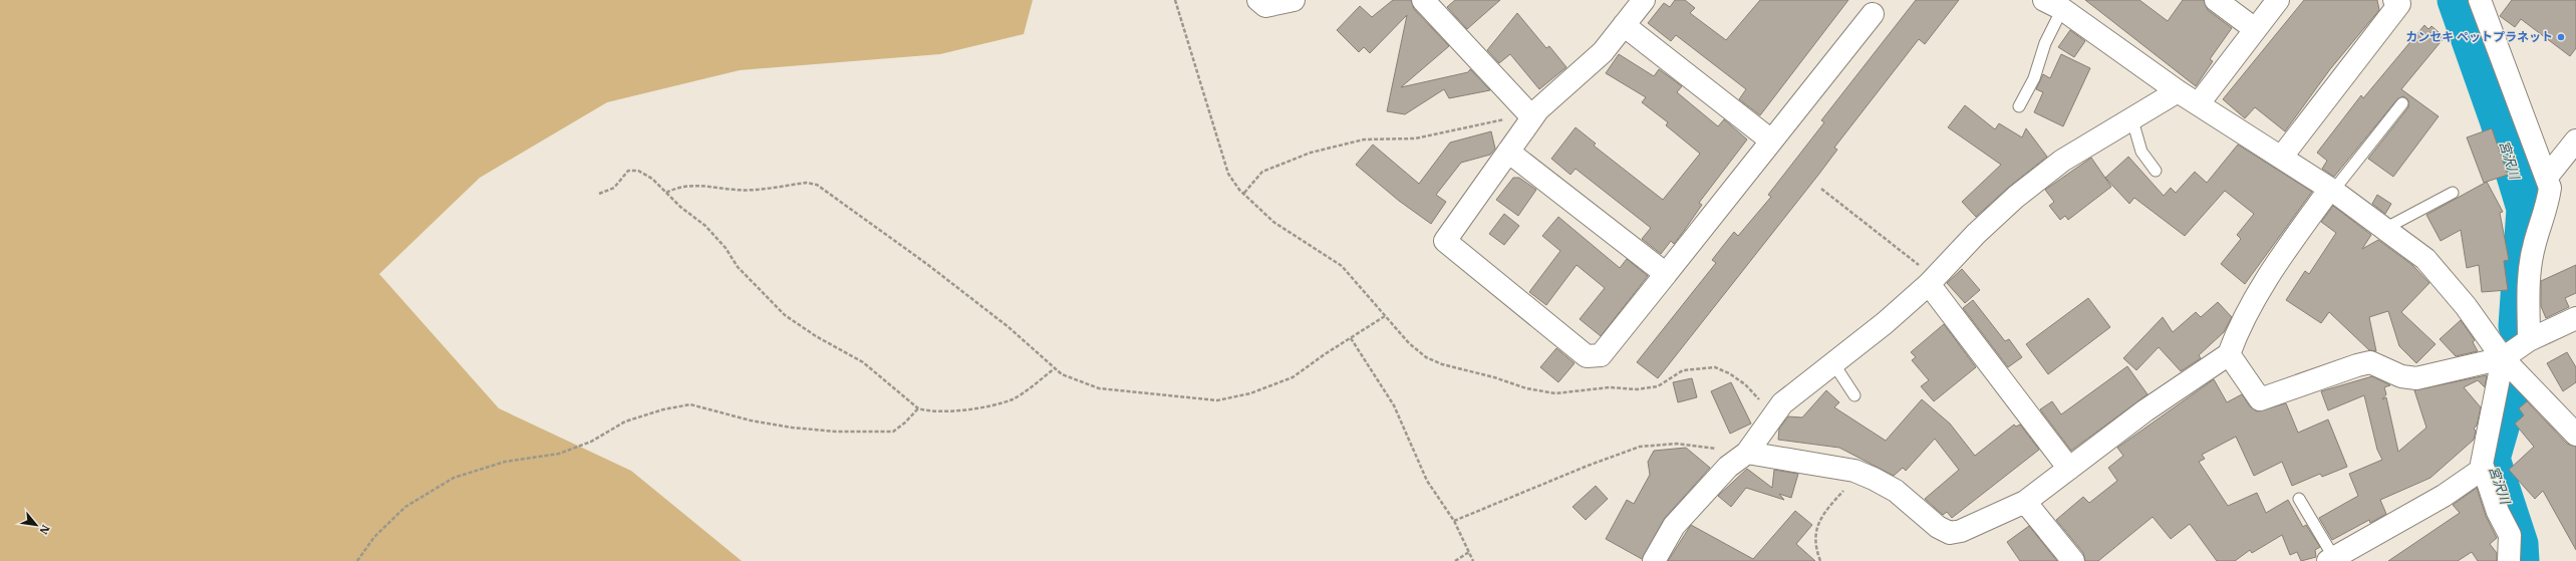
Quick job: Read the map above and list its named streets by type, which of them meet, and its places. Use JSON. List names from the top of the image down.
{
  "water": ["宮沢川"],
  "places": ["カンセキ ペットプラネット"],
  "north": "bottom right"
}
